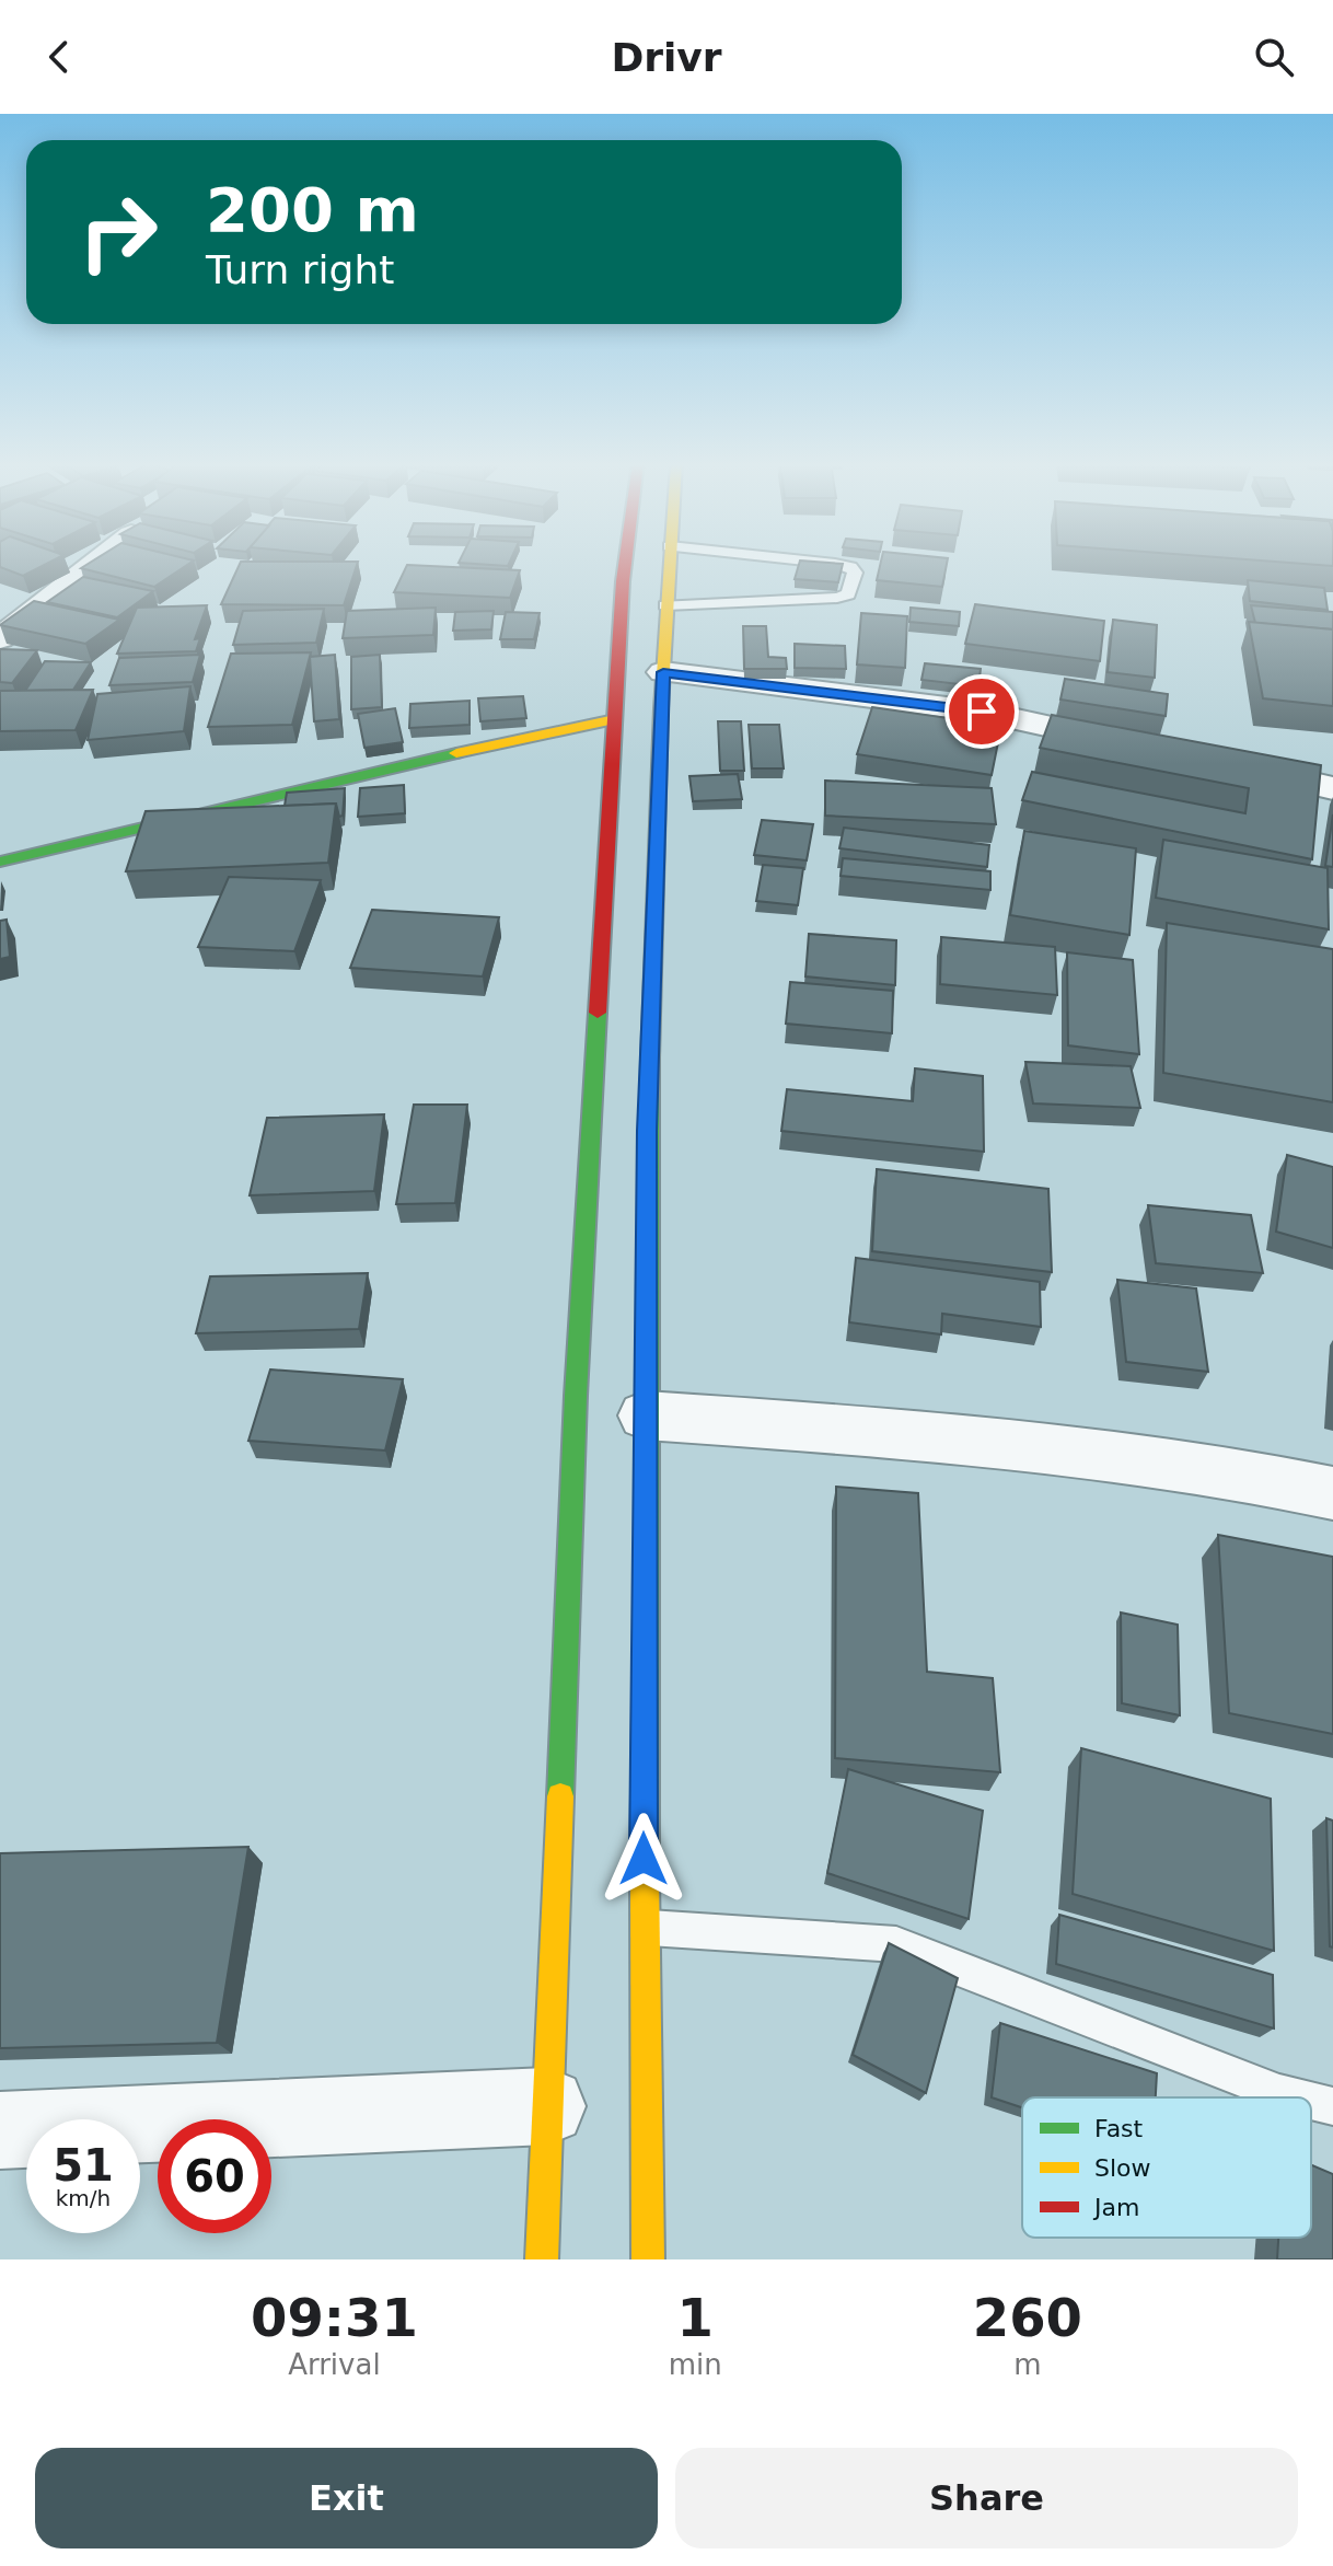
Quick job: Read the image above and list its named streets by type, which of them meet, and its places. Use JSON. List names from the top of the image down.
{
  "legend": ["Fast", "Slow", "Jam"],
  "page": {
    "header": "Drivr",
    "turn": ["200 m", "Turn right"],
    "speed": "51 km/h",
    "limit": "60",
    "eta": [
      "09:31",
      "Arrival",
      "1",
      "min",
      "260",
      "m"
    ],
    "buttons": ["Exit", "Share"]
  }
}
